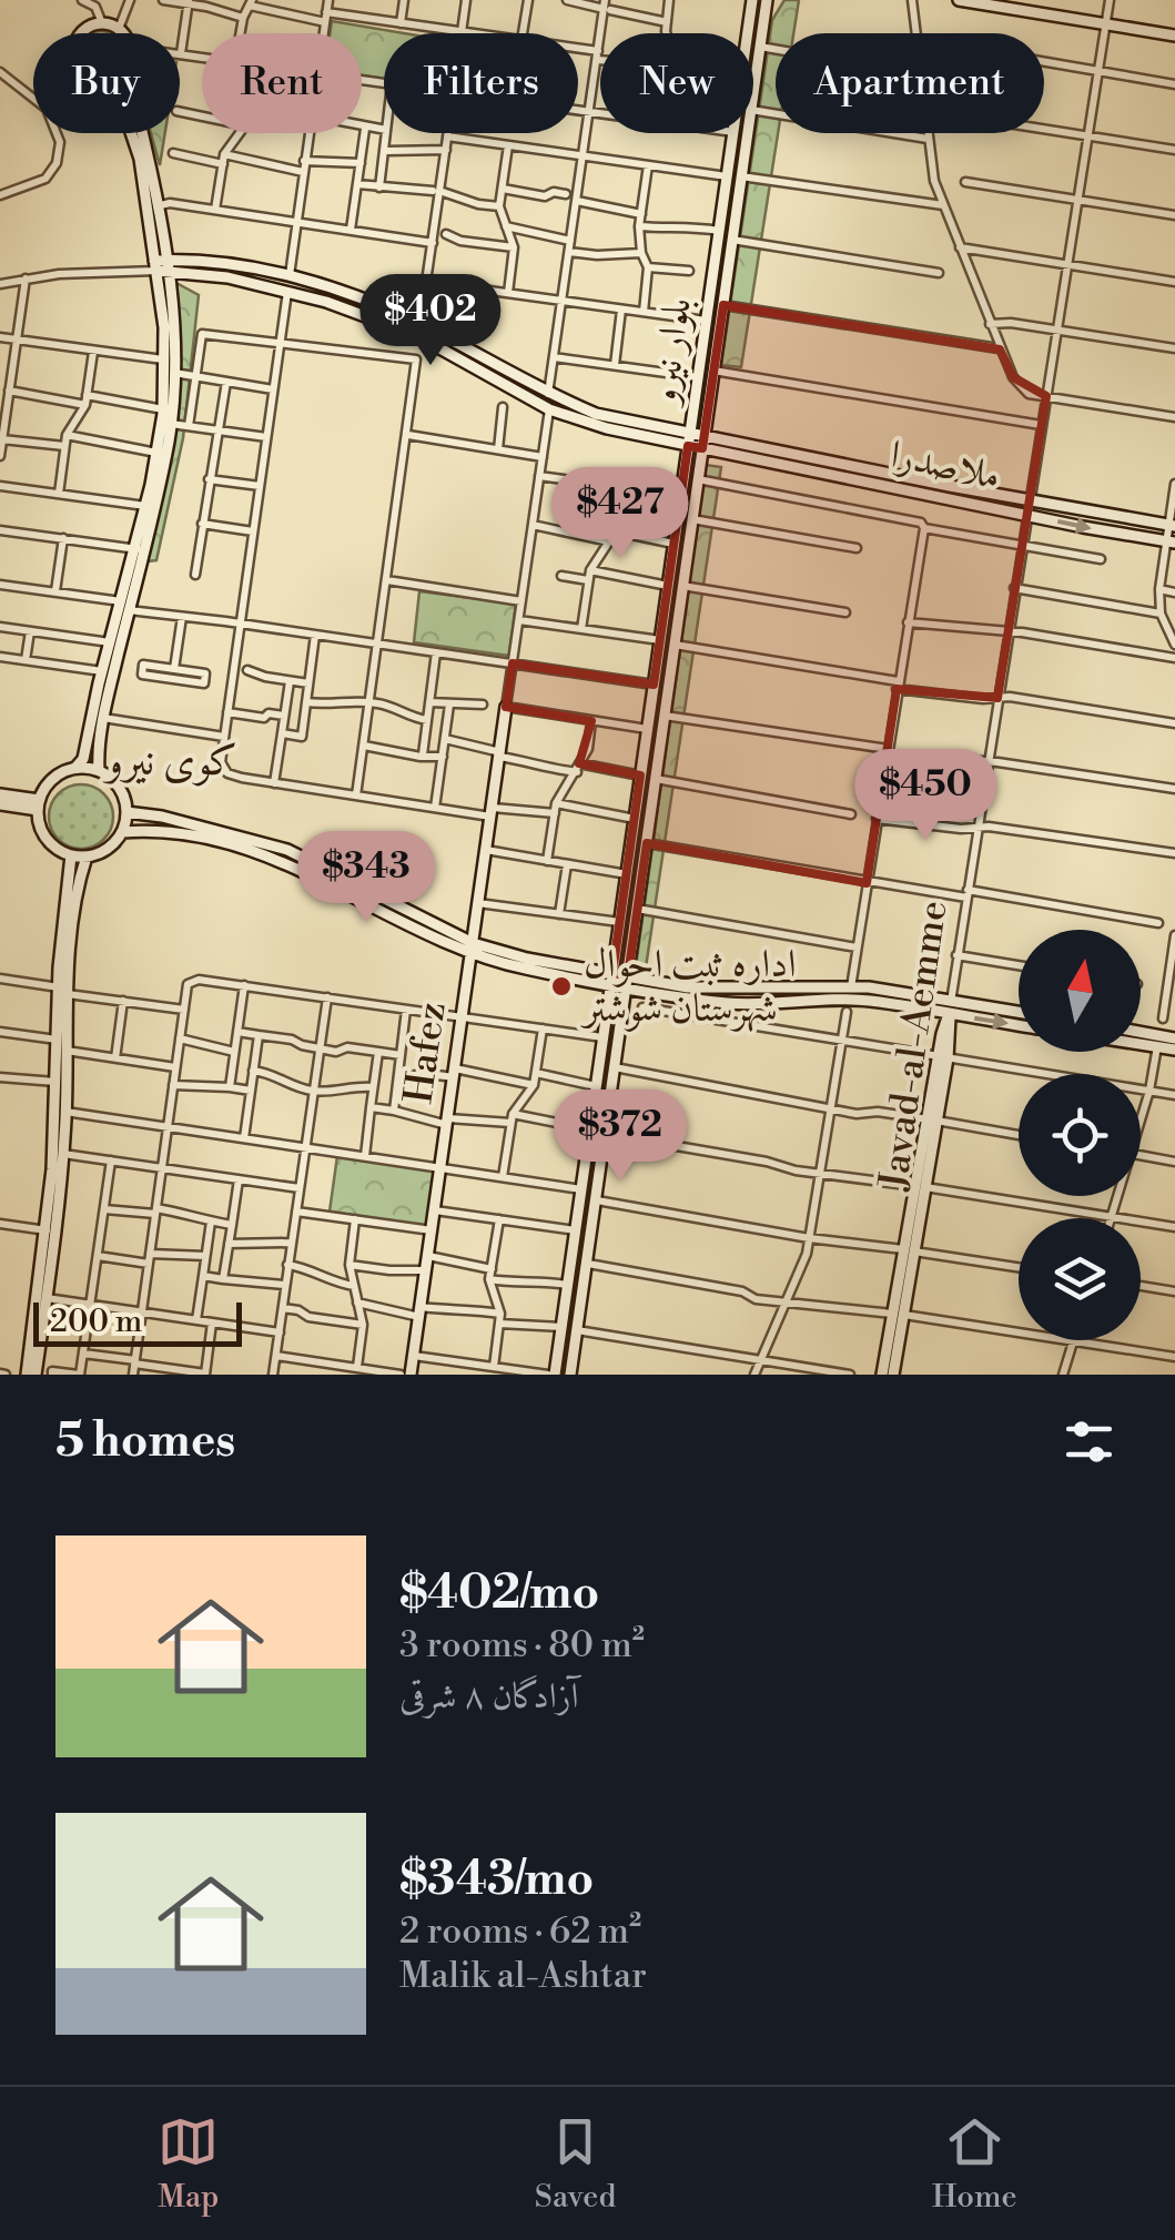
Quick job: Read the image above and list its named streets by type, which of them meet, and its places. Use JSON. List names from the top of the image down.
{
  "streets": {
    "street": [
      "بلوار نیرو",
      "ملاصدرا",
      "Javad-al-Aemme",
      "Hafez"
    ]
  },
  "crossings": [
    ["بلوار نیرو", "ملاصدرا"],
    ["ملاصدرا", "Javad-al-Aemme"],
    ["ملاصدرا", "Hafez"]
  ],
  "districts": ["کوی نیرو"],
  "places": ["اداره ثبت احوال شهرستان شوشتر"],
  "scale_bar": "200 m",
  "north": "top",
  "page": {
    "chip": [
      "Buy",
      "Rent",
      "Filters",
      "New",
      "Apartment"
    ],
    "price": [
      "$402",
      "$427",
      "$450",
      "$343",
      "$372"
    ],
    "scale": "200 m",
    "heading": "5 homes",
    "list": [
      {
        "name": "$402/mo",
        "note": "3 rooms · 80 m² · آزادگان ۸ شرقی"
      },
      {
        "name": "$343/mo",
        "note": "2 rooms · 62 m² · Malik al-Ashtar"
      }
    ],
    "tabs": ["Map", "Saved", "Home"]
  }
}
